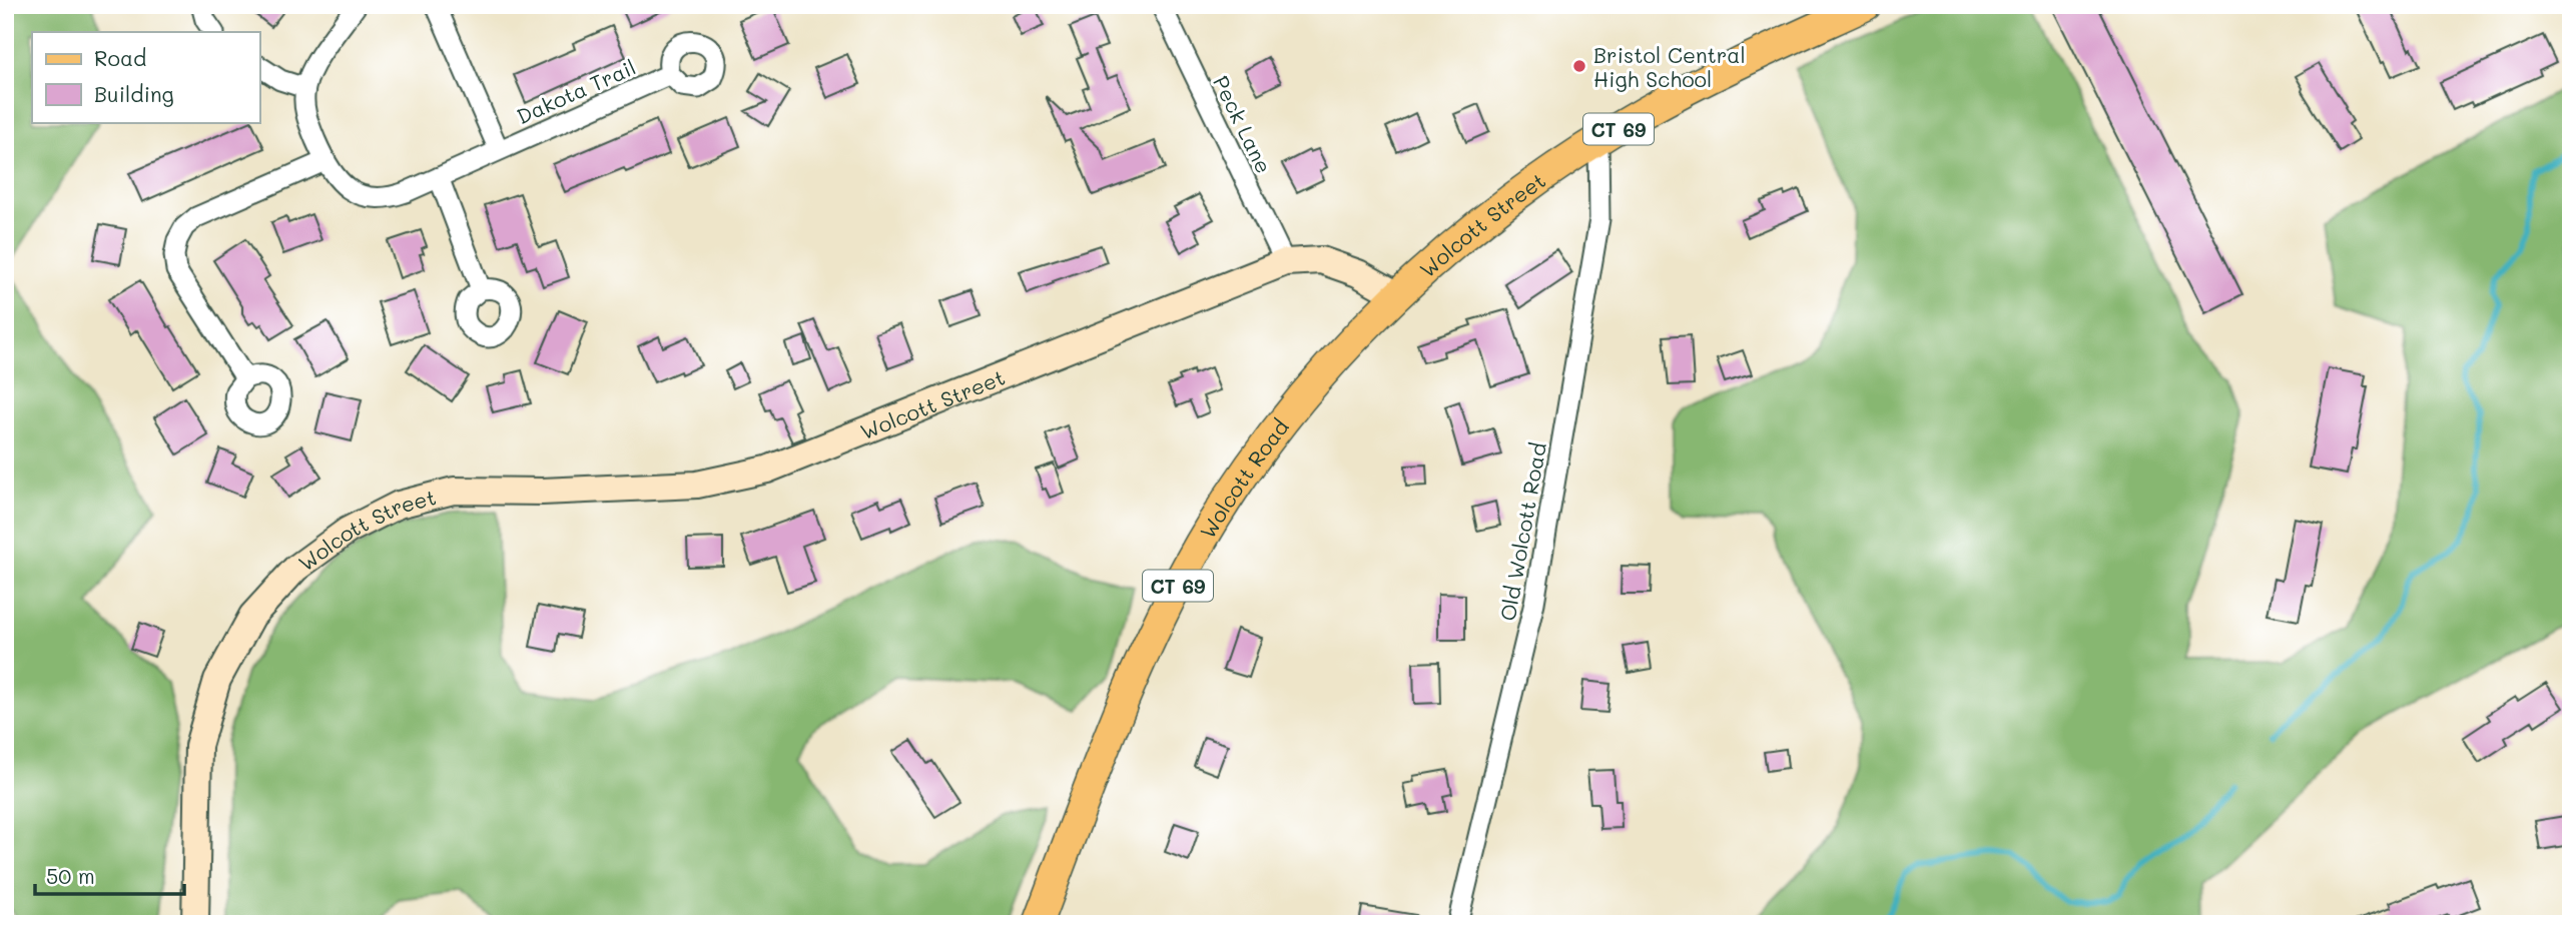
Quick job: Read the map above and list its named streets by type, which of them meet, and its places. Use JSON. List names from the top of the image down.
{
  "streets": {
    "main road": ["CT 69", "Wolcott Street", "Wolcott Road"],
    "street": ["Dakota Trail", "Peck Lane", "Old Wolcott Road"]
  },
  "crossings": [
    ["Peck Lane", "Wolcott Street"],
    ["Wolcott Street", "Wolcott Road"],
    ["Wolcott Street", "Old Wolcott Road"]
  ],
  "places": ["Bristol Central High School"],
  "legend": ["Road", "Building"],
  "scale_bar": "50 m"
}
